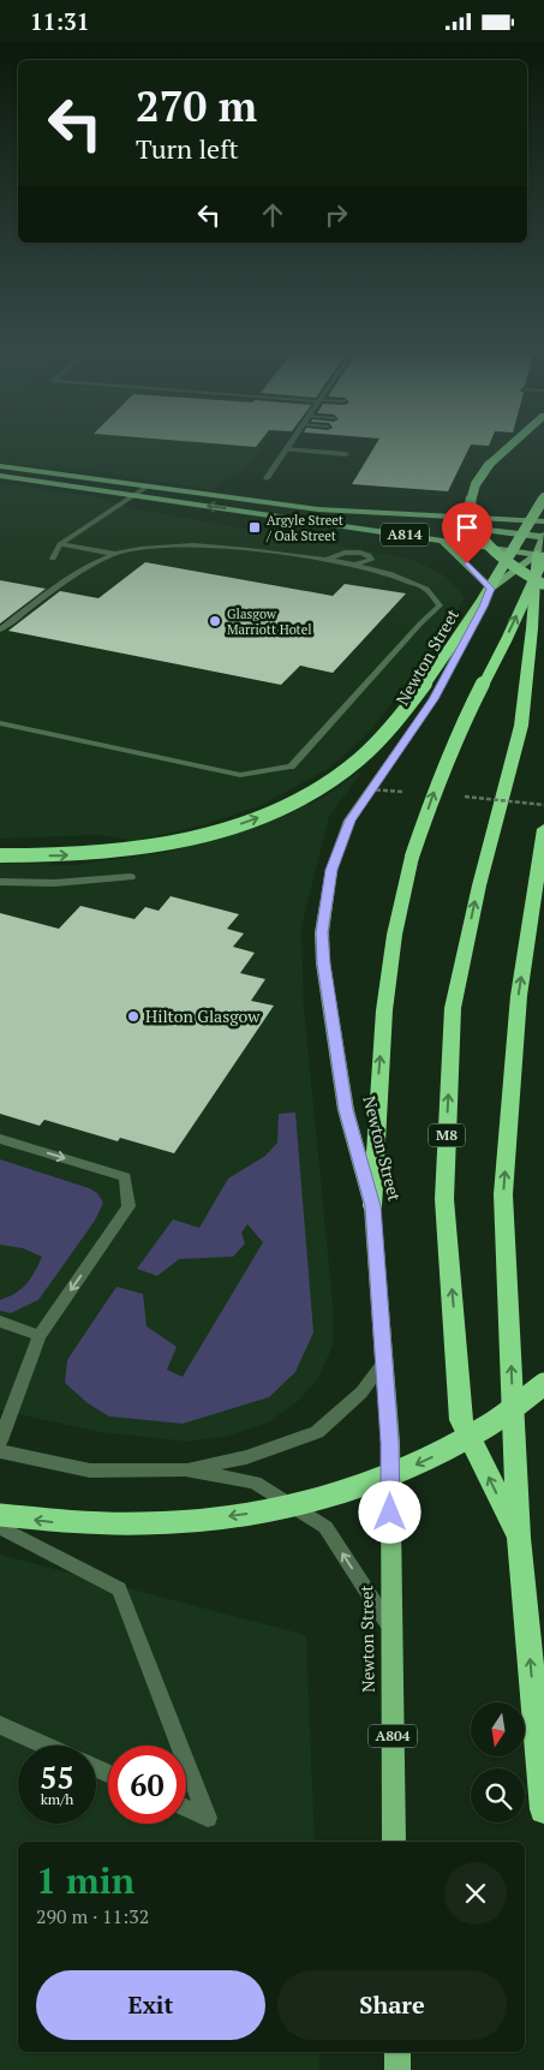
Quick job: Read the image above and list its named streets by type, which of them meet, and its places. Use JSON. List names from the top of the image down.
{
  "streets": {
    "highway": ["M8"],
    "main road": ["A814", "Newton Street", "A804"]
  },
  "crossings": [
    ["A814", "M8"]
  ],
  "places": {
    "transit": ["Argyle Street / Oak Street"],
    "other": ["Glasgow Marriott Hotel", "Hilton Glasgow"]
  },
  "north": "bottom",
  "page": {
    "status": "11:31",
    "turn": ["270 m", "Turn left"],
    "speed": "55 km/h",
    "limit": "60",
    "heading": ["1 min", "290 m · 11:32"],
    "buttons": ["Exit", "Share"]
  }
}
